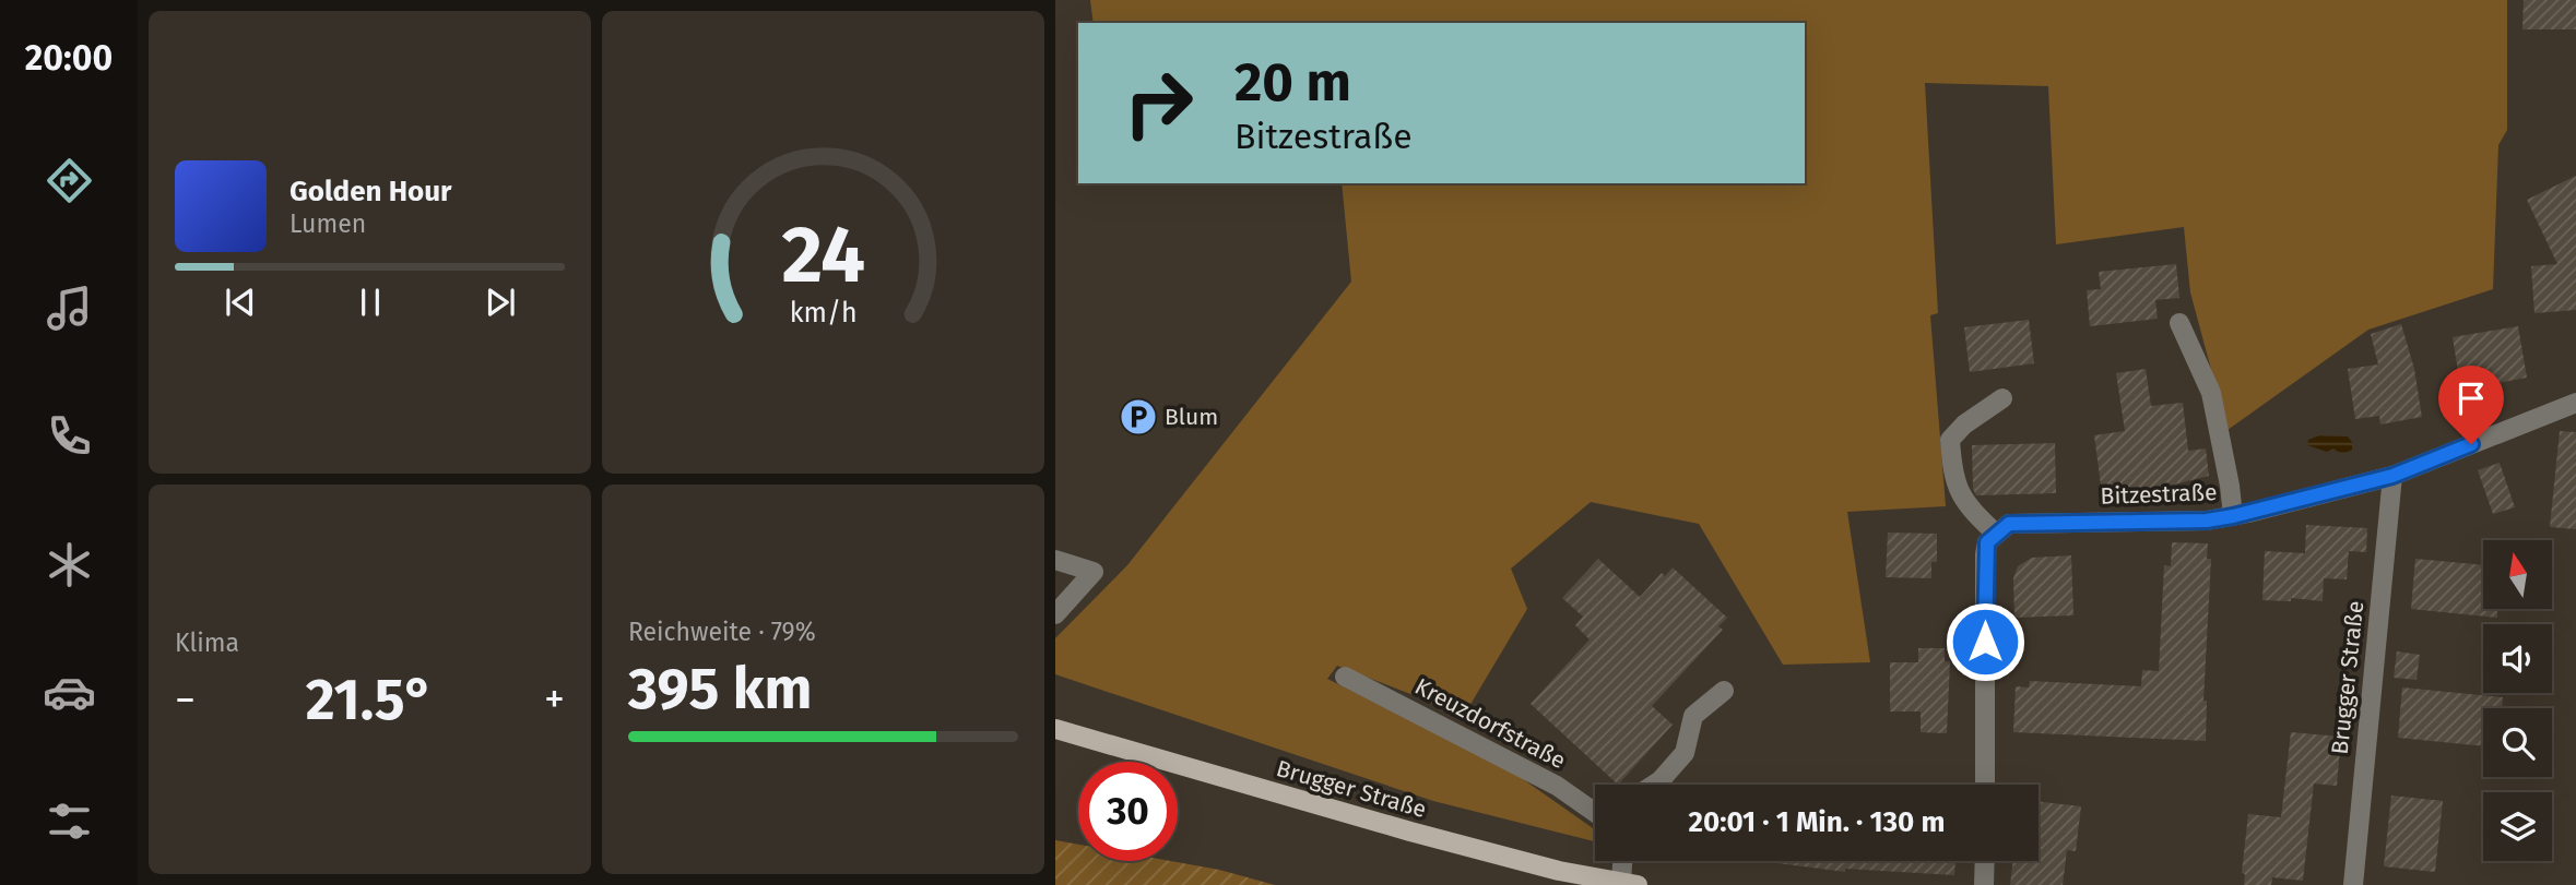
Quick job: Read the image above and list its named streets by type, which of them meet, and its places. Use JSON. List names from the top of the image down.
{
  "streets": {
    "main road": ["Brugger Straße"],
    "street": ["Bitzestraße", "Kreuzdorfstraße"]
  },
  "crossings": [
    ["Bitzestraße", "Brugger Straße"]
  ],
  "places": {
    "parking": ["Blum"]
  },
  "north": "top",
  "page": {
    "tabs": "20:00",
    "turn": ["20 m", "Bitzestraße"],
    "song": ["Golden Hour", "Lumen"],
    "tile": [
      "Klima",
      ["Reichweite · 79%", "395 km"]
    ],
    "heat": ["−", "21.5°", "+"],
    "limit": "30",
    "trip": "20:01 · 1 Min. · 130 m",
    "gauge": ["24", "km/h"]
  }
}
